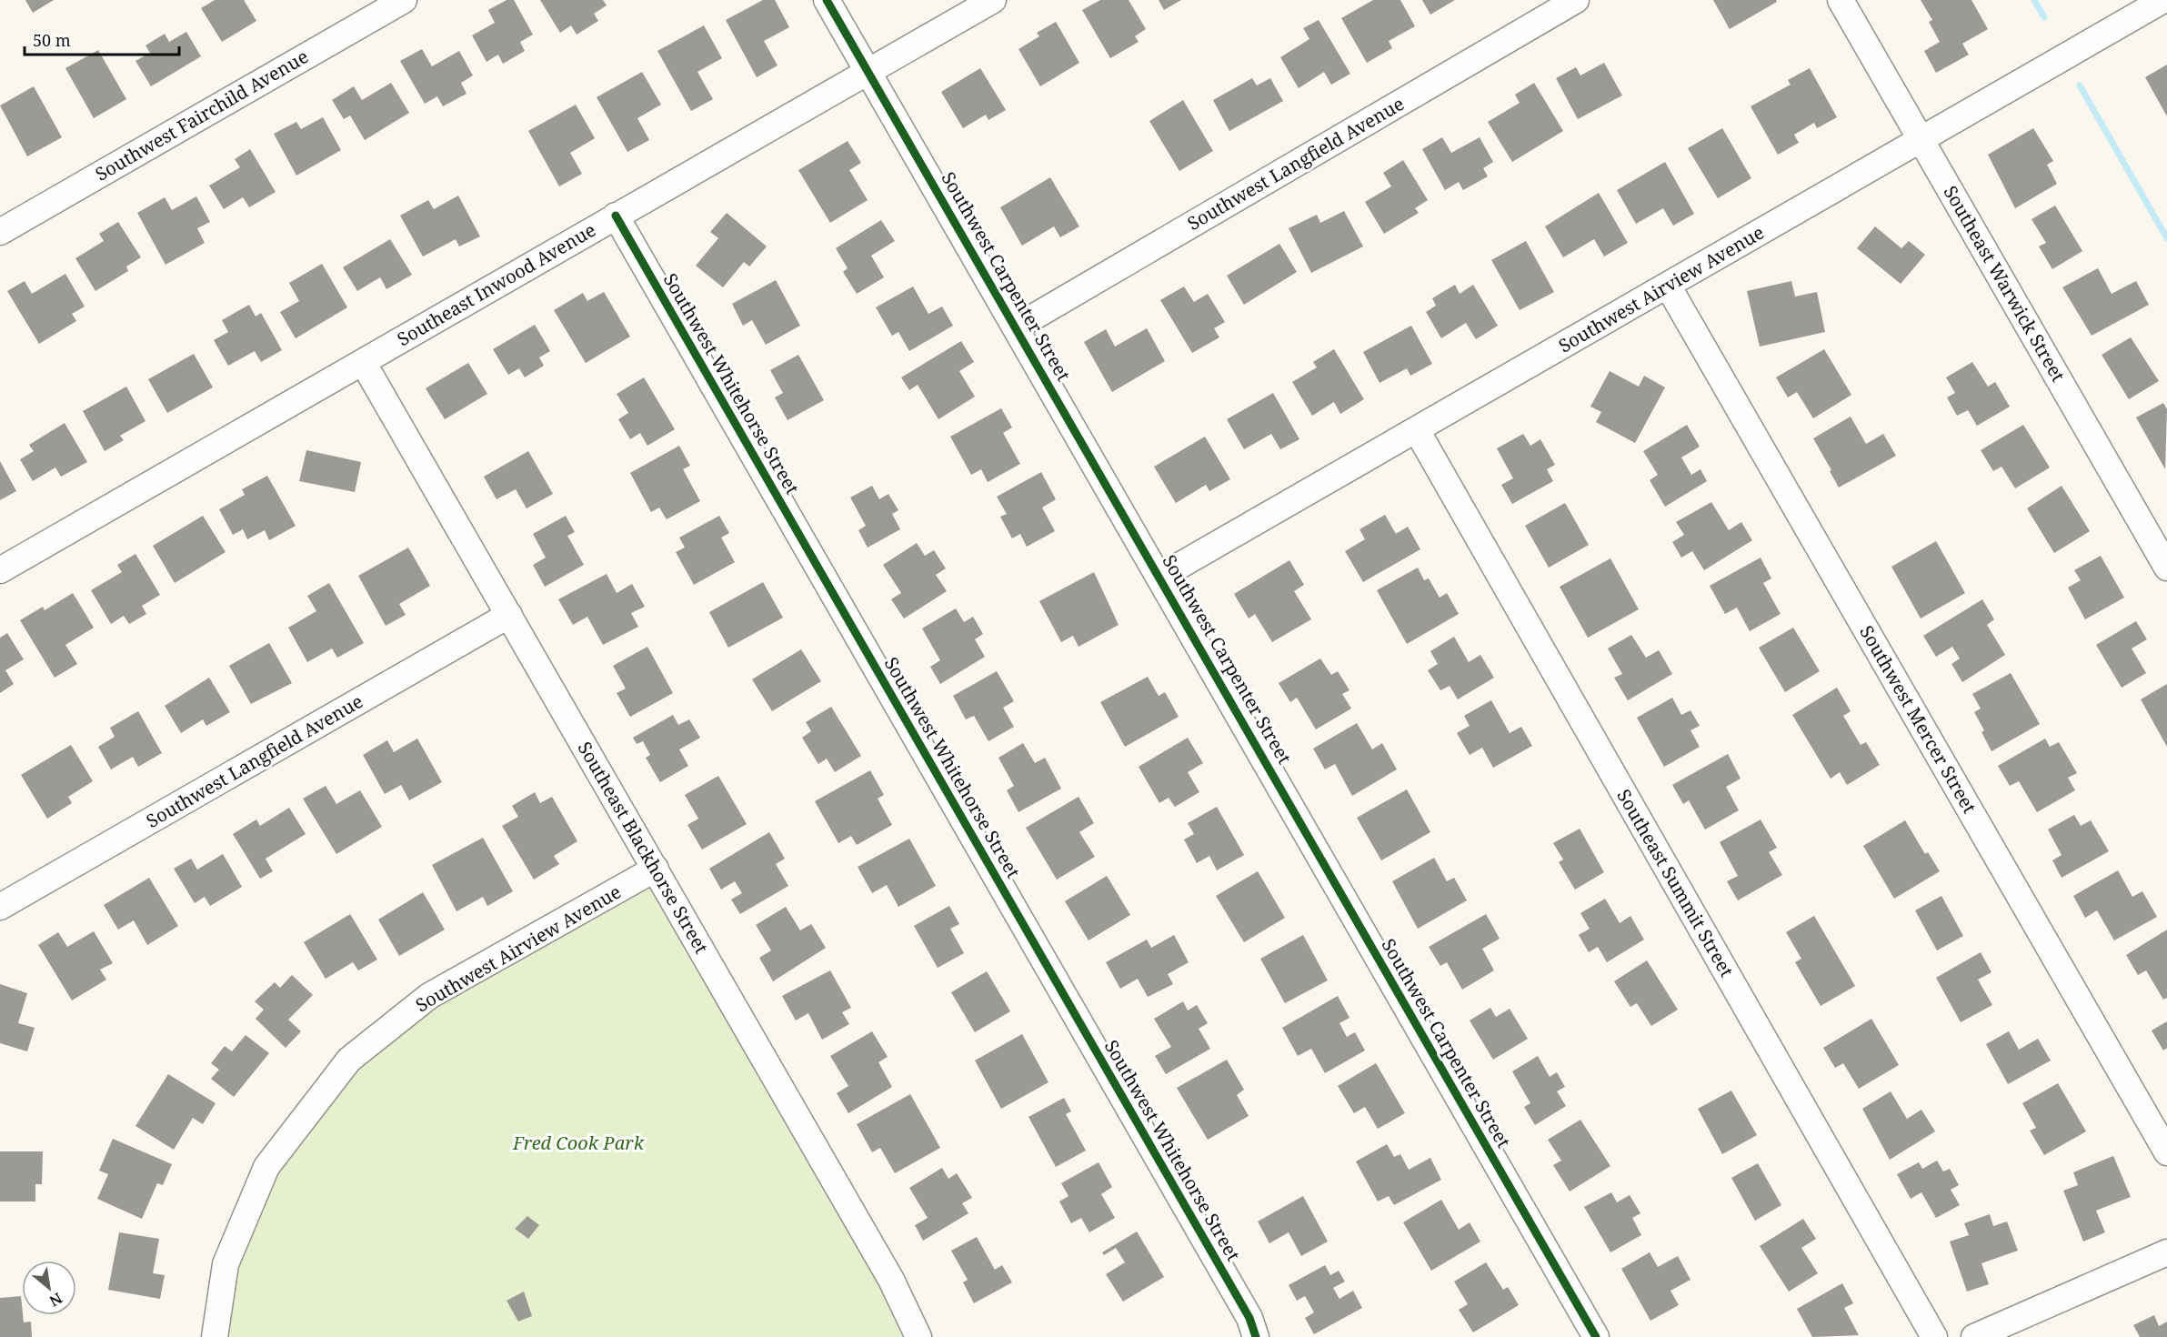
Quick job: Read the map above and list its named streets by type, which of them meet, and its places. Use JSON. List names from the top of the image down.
{
  "streets": {
    "street": [
      "Southwest Fairchild Avenue",
      "Southwest Langfield Avenue",
      "Southwest Carpenter Street",
      "Southeast Warwick Street",
      "Southeast Inwood Avenue",
      "Southwest Airview Avenue",
      "Southwest Whitehorse Street",
      "Southwest Mercer Street",
      "Southeast Blackhorse Street",
      "Southeast Summit Street"
    ]
  },
  "crossings": [
    ["Southwest Langfield Avenue", "Southwest Carpenter Street"],
    ["Southwest Langfield Avenue", "Southeast Blackhorse Street"],
    ["Southwest Carpenter Street", "Southeast Inwood Avenue"],
    ["Southwest Carpenter Street", "Southwest Airview Avenue"],
    ["Southeast Warwick Street", "Southwest Airview Avenue"],
    ["Southeast Inwood Avenue", "Southwest Whitehorse Street"],
    ["Southeast Inwood Avenue", "Southeast Blackhorse Street"],
    ["Southwest Airview Avenue", "Southwest Mercer Street"],
    ["Southwest Airview Avenue", "Southeast Blackhorse Street"],
    ["Southwest Airview Avenue", "Southeast Summit Street"]
  ],
  "parks": ["Fred Cook Park"],
  "scale_bar": "50 m",
  "north": "bottom right"
}
